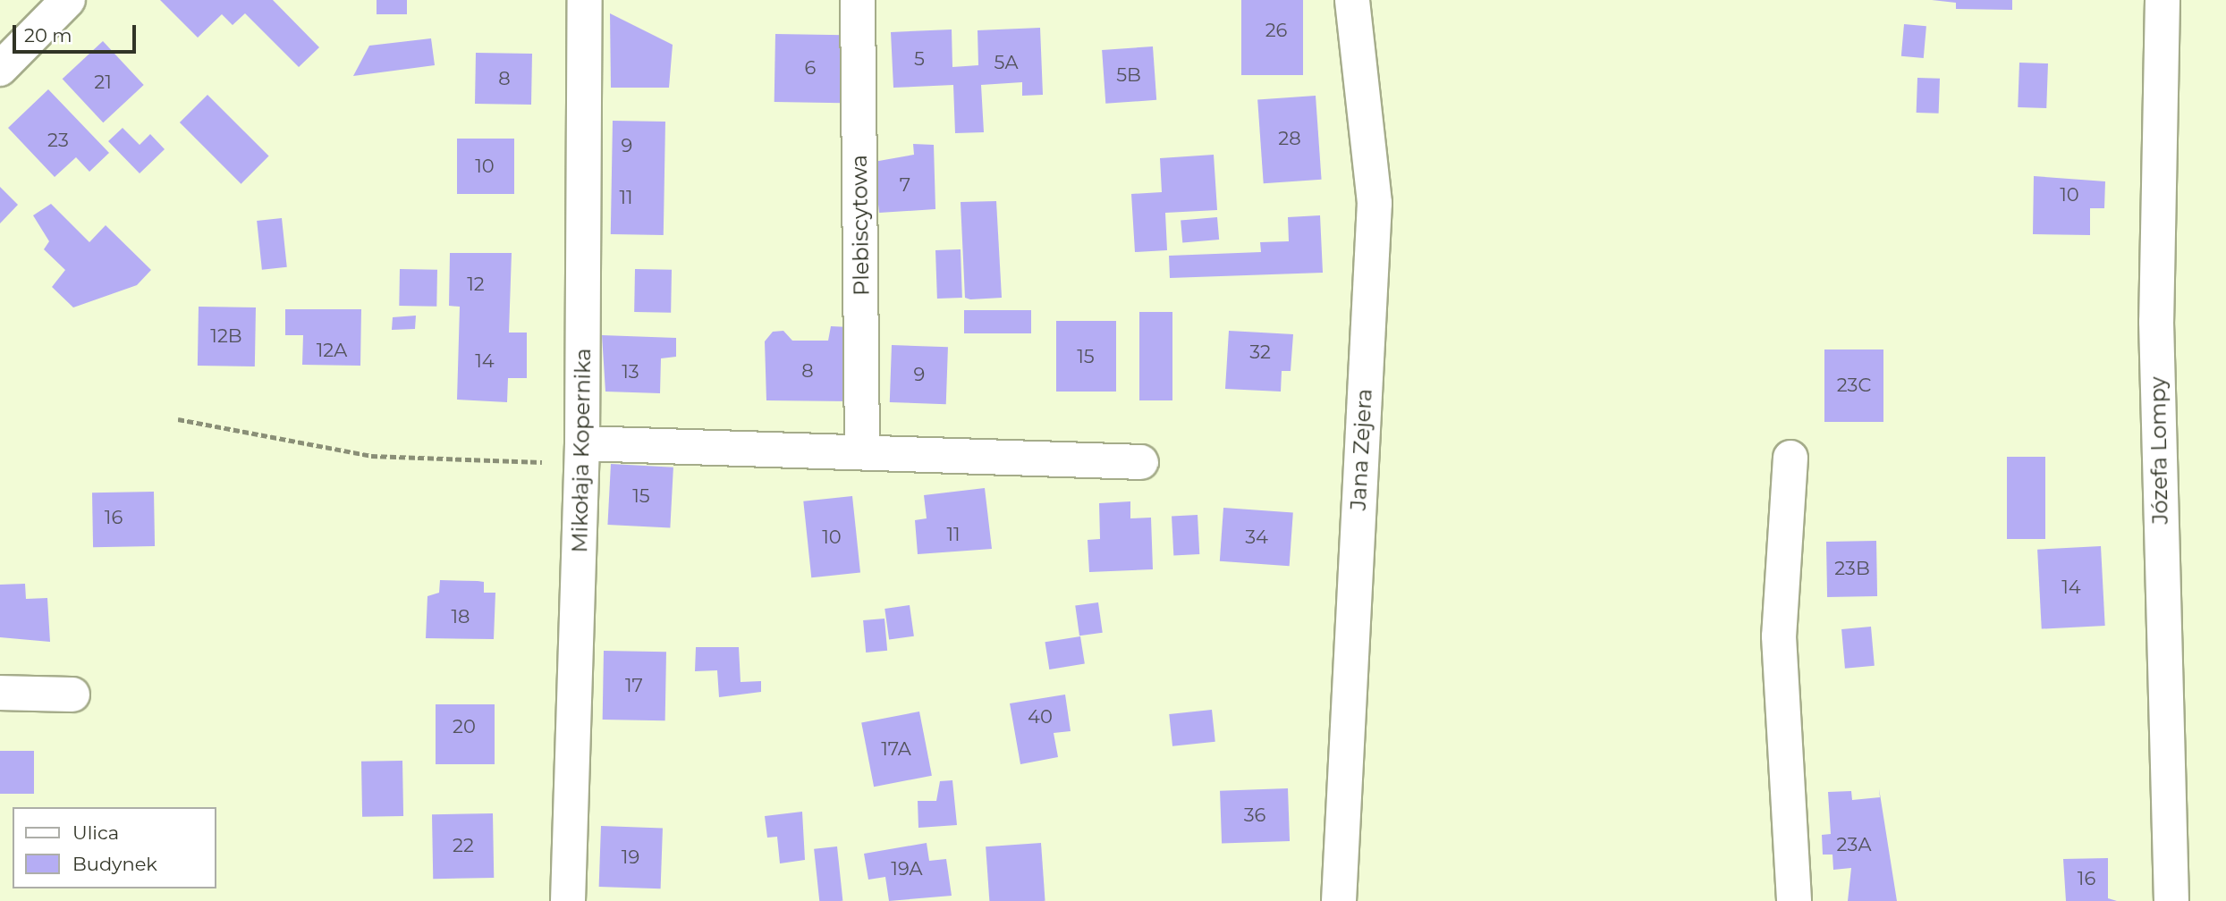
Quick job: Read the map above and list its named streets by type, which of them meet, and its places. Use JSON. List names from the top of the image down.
{
  "streets": {
    "street": [
      "Plebiscytowa",
      "Jana Zejera",
      "Mikołaja Kopernika",
      "Józefa Lompy"
    ]
  },
  "house_numbers": [
    "26",
    "5",
    "5A",
    "6",
    "5B",
    "8",
    "21",
    "28",
    "23",
    "9",
    "10",
    "7",
    "10",
    "11",
    "12",
    "12B",
    "12A",
    "32",
    "15",
    "14",
    "8",
    "13",
    "9",
    "23C",
    "15",
    "16",
    "11",
    "10",
    "34",
    "23B",
    "14",
    "18",
    "17",
    "40",
    "20",
    "17A",
    "36",
    "23A",
    "22",
    "19",
    "19A",
    "16"
  ],
  "legend": ["Ulica", "Budynek"],
  "scale_bar": "20 m"
}
